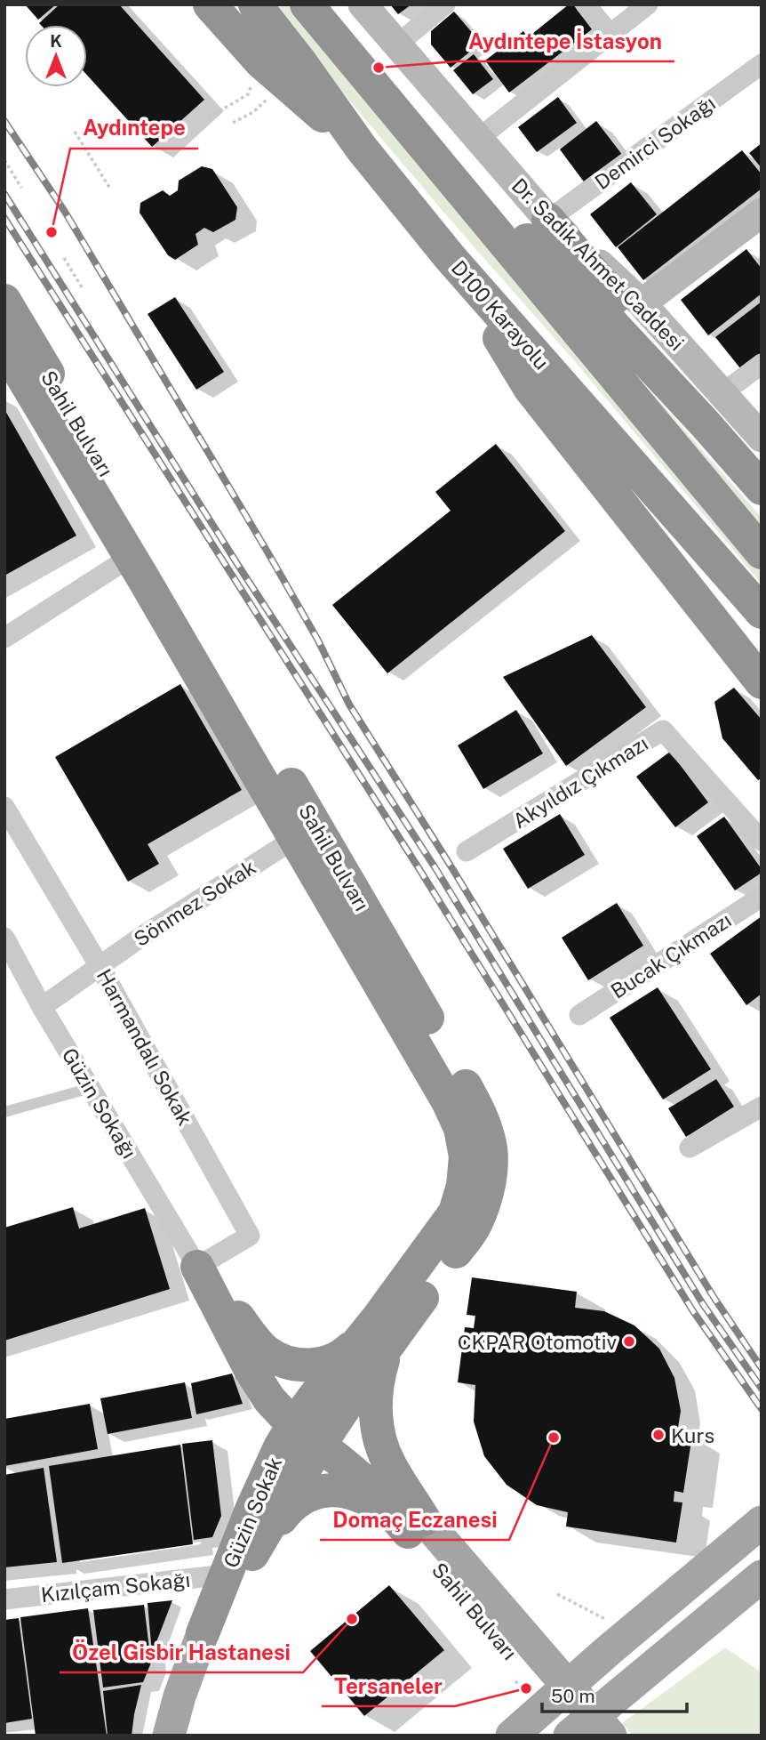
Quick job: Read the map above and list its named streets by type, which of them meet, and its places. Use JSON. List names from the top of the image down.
{
  "streets": {
    "highway": ["D100 Karayolu", "Sahil Bulvarı", "Güzin Sokak"],
    "main road": ["Dr. Sadık Ahmet Caddesi"],
    "street": [
      "Demirci Sokağı",
      "Akyıldız Çıkmazı",
      "Sönmez Sokak",
      "Bucak Çıkmazı",
      "Harmandalı Sokak",
      "Güzin Sokağı",
      "Kızılçam Sokağı"
    ]
  },
  "crossings": [
    ["Demirci Sokağı", "Dr. Sadık Ahmet Caddesi"],
    ["Sahil Bulvarı", "Sönmez Sokak"],
    ["Sahil Bulvarı", "Harmandalı Sokak"],
    ["Sahil Bulvarı", "Güzin Sokağı"],
    ["Sahil Bulvarı", "Güzin Sokak"],
    ["Sönmez Sokak", "Harmandalı Sokak"],
    ["Sönmez Sokak", "Güzin Sokağı"],
    ["Harmandalı Sokak", "Güzin Sokağı"],
    ["Güzin Sokak", "Kızılçam Sokağı"]
  ],
  "places": [
    "Aydıntepe İstasyon",
    "Aydıntepe",
    "CKPAR Otomotiv",
    "Kurs",
    "Domaç Eczanesi",
    "Özel Gisbir Hastanesi",
    "Tersaneler"
  ],
  "scale_bar": "50 m",
  "north": "top"
}
